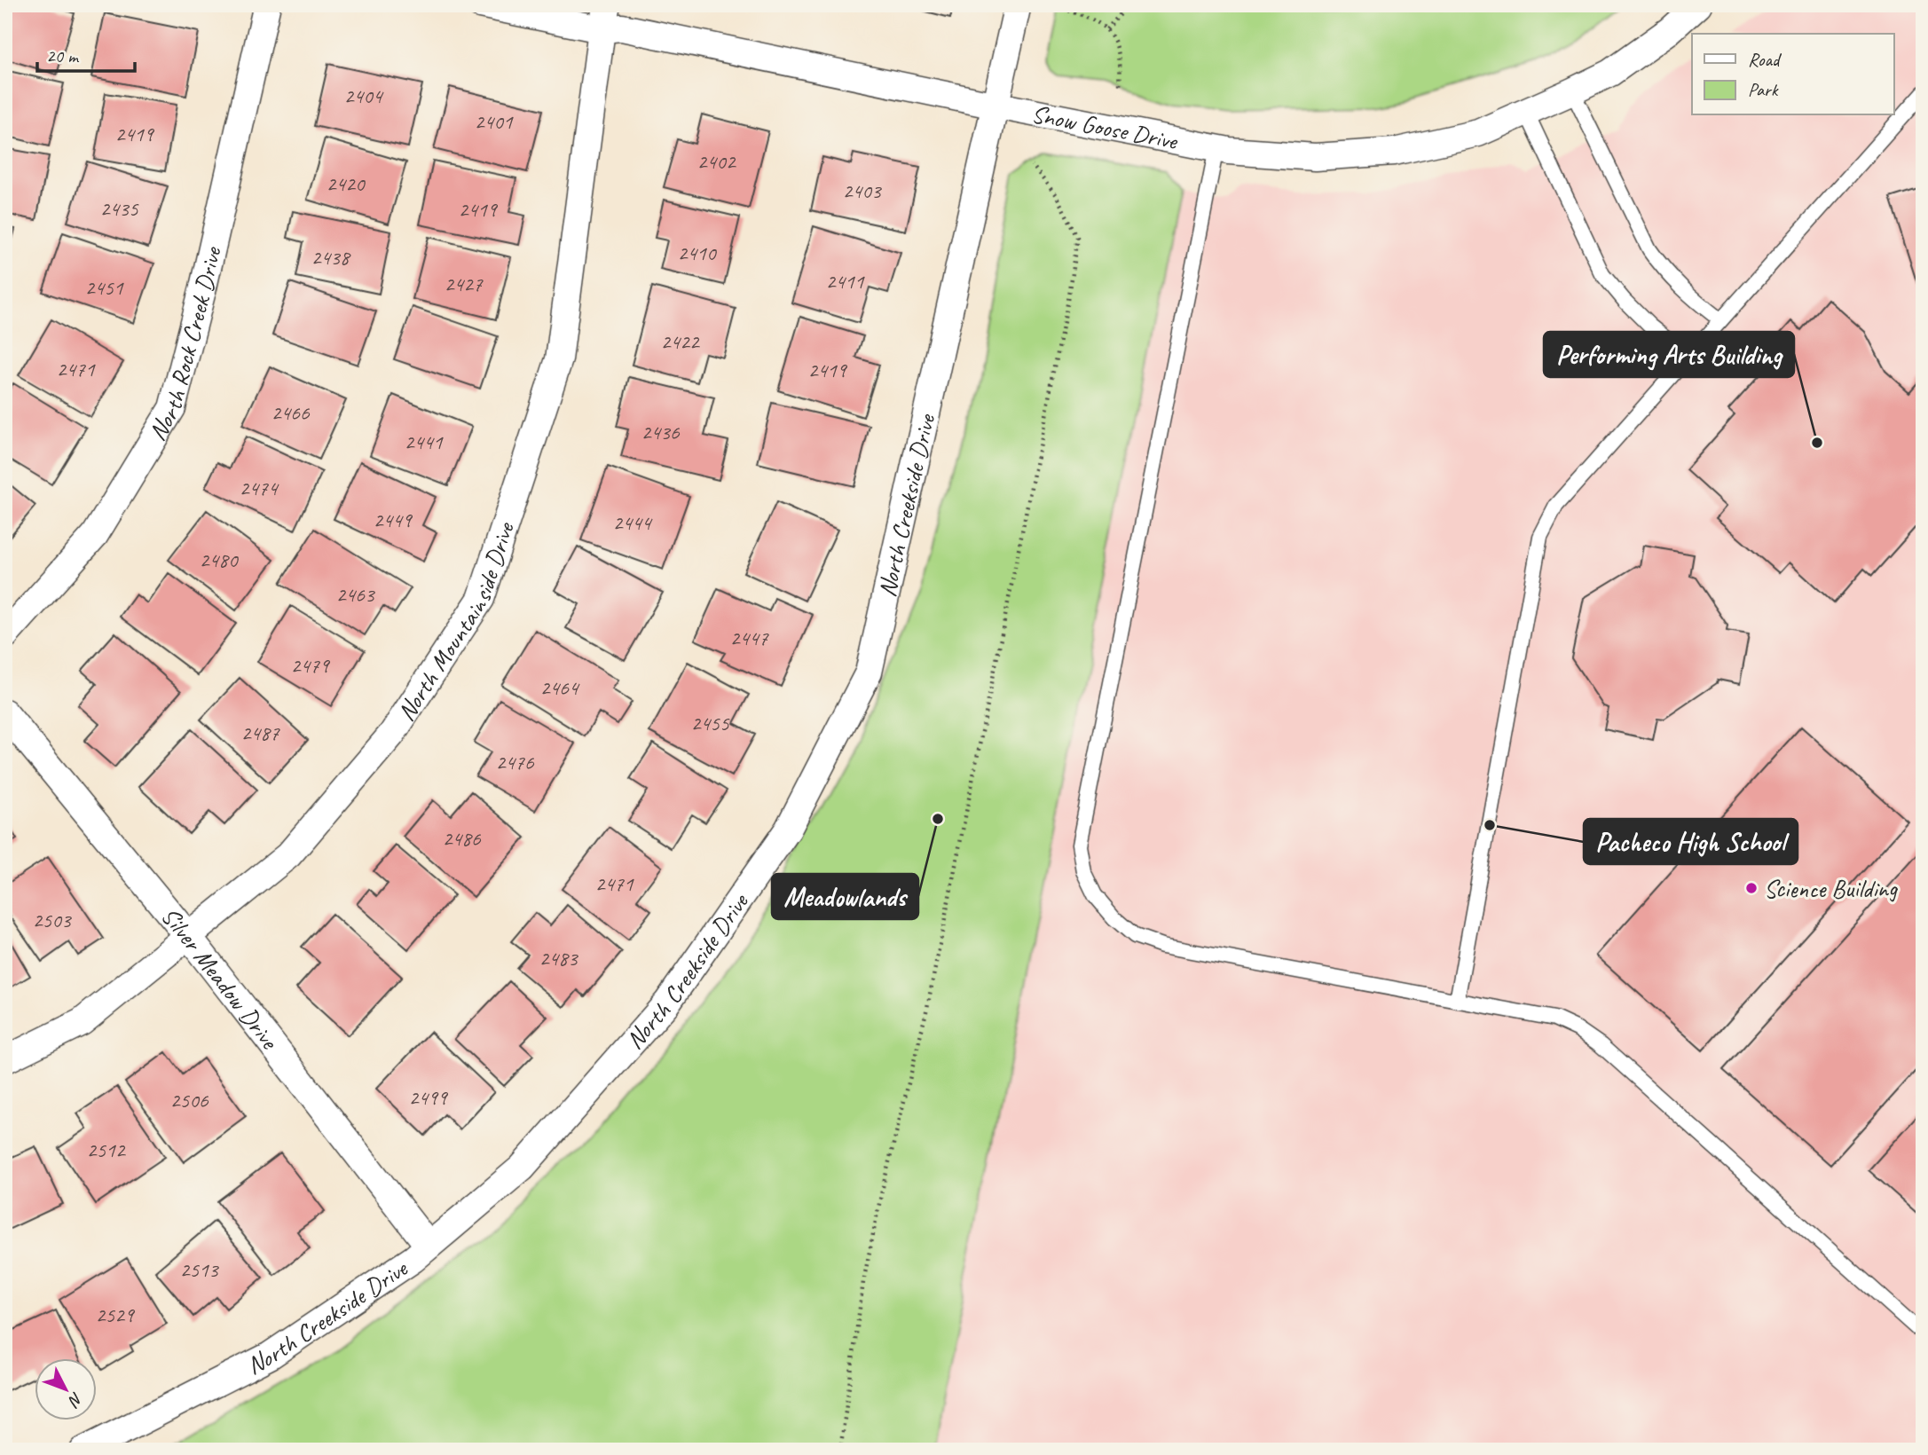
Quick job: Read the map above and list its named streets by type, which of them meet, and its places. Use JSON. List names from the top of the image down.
{
  "streets": {
    "street": [
      "Snow Goose Drive",
      "North Rock Creek Drive",
      "North Creekside Drive",
      "North Mountainside Drive",
      "Silver Meadow Drive"
    ]
  },
  "crossings": [
    ["Snow Goose Drive", "North Creekside Drive"],
    ["Snow Goose Drive", "North Mountainside Drive"],
    ["North Creekside Drive", "Silver Meadow Drive"],
    ["North Mountainside Drive", "Silver Meadow Drive"]
  ],
  "places": [
    "Performing Arts Building",
    "Meadowlands",
    "Pacheco High School",
    "Science Building"
  ],
  "house_numbers": [
    "2404",
    "2401",
    "2419",
    "2402",
    "2420",
    "2403",
    "2435",
    "2419",
    "2410",
    "2438",
    "2411",
    "2427",
    "2451",
    "2422",
    "2471",
    "2419",
    "2466",
    "2436",
    "2441",
    "2474",
    "2449",
    "2444",
    "2480",
    "2463",
    "2447",
    "2479",
    "2464",
    "2455",
    "2487",
    "2476",
    "2486",
    "2471",
    "2503",
    "2483",
    "2499",
    "2506",
    "2512",
    "2513",
    "2529"
  ],
  "legend": ["Road", "Park"],
  "scale_bar": "20 m",
  "north": "bottom right"
}
